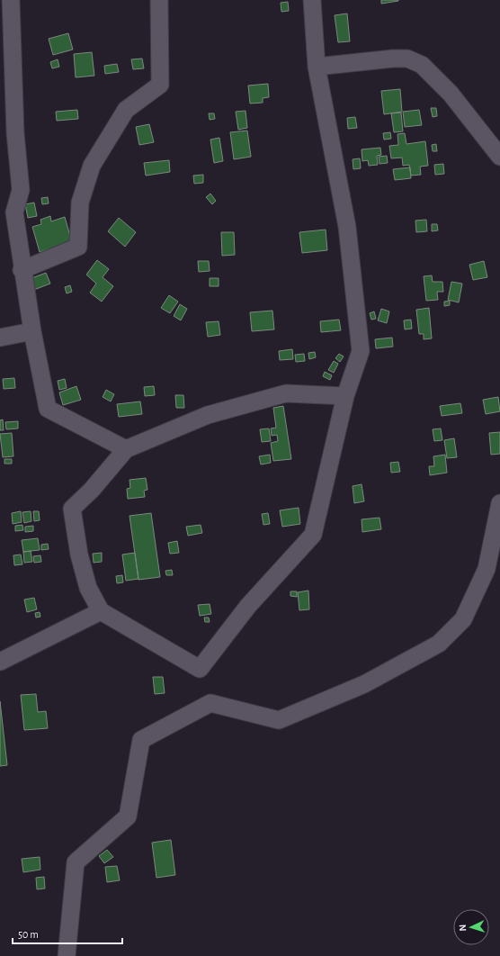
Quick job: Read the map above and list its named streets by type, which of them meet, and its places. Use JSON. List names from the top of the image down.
{
  "scale_bar": "50 m",
  "north": "left"
}
